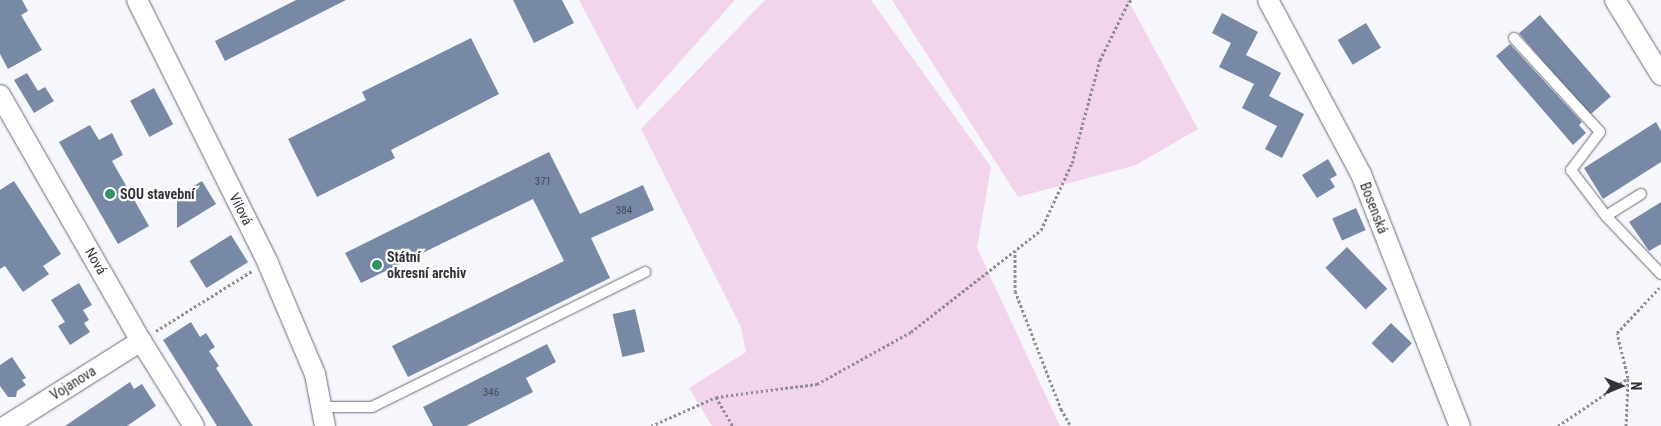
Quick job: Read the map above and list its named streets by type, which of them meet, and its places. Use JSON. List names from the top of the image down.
{
  "streets": {
    "street": [
      "Bosenská",
      "Vilová",
      "Nová",
      "Vojanova"
    ]
  },
  "crossings": [
    ["Nová", "Vojanova"]
  ],
  "places": ["SOU stavební", "Státní okresní archiv"],
  "house_numbers": ["371", "384", "346"],
  "north": "right"
}
